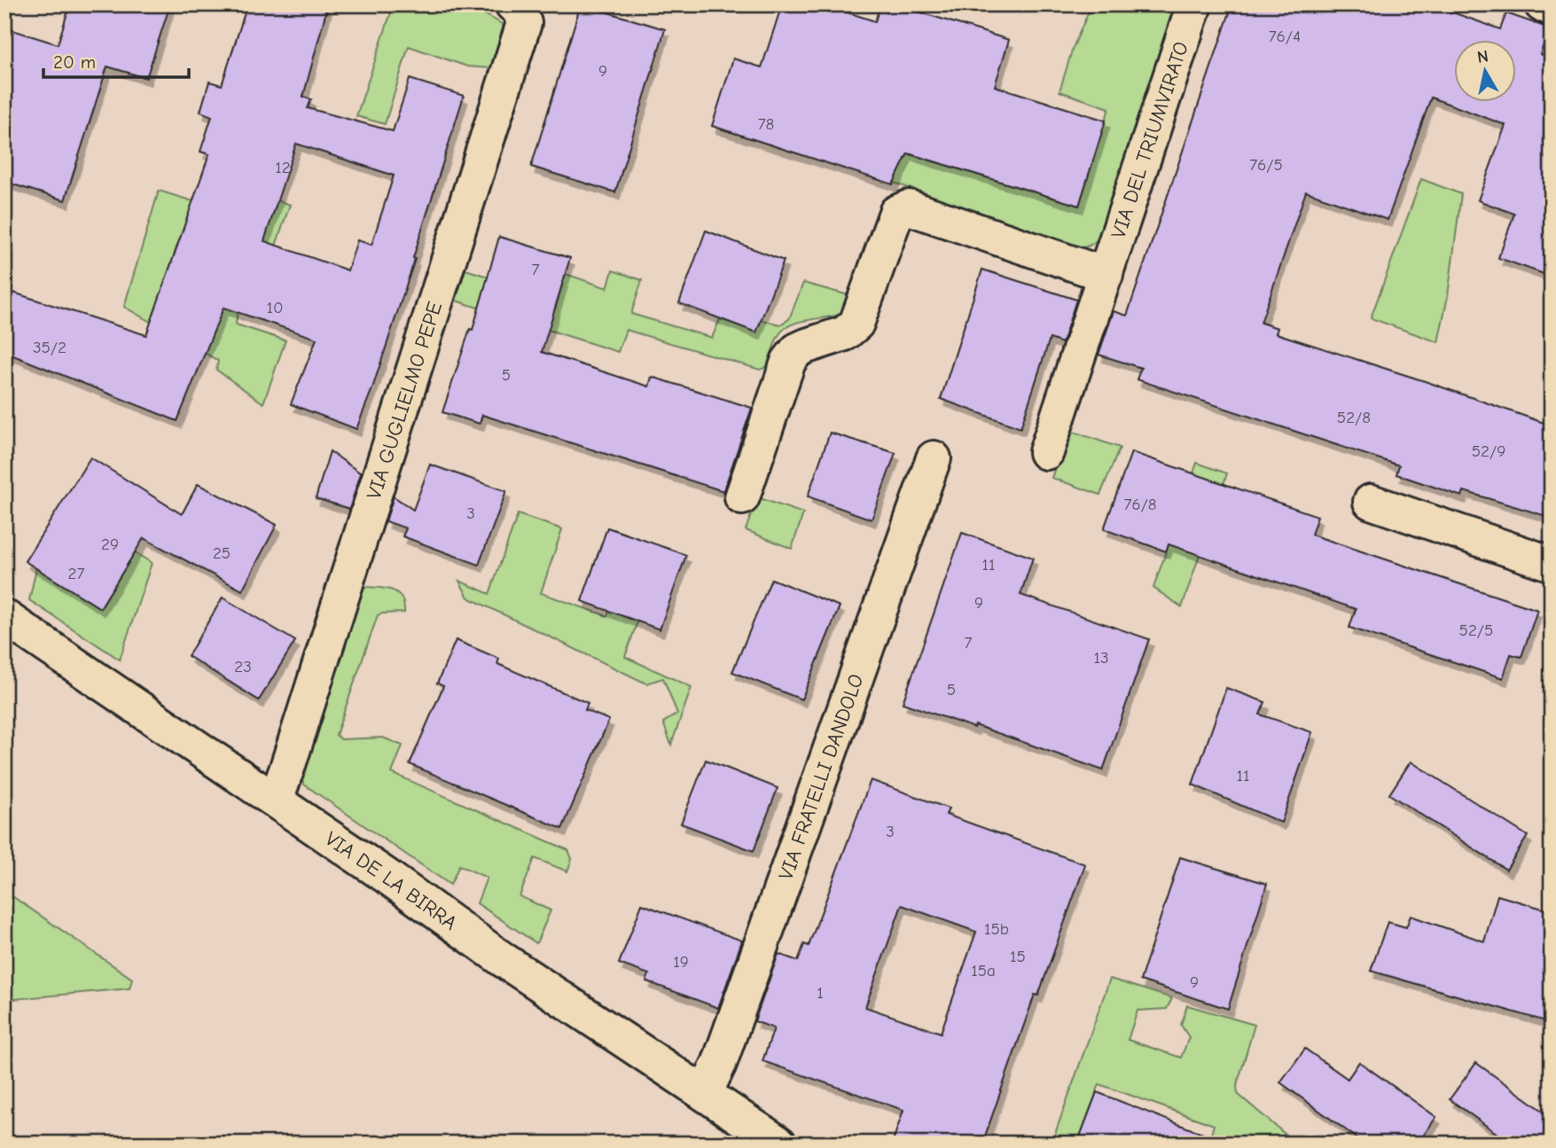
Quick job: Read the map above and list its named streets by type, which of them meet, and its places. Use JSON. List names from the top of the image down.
{
  "streets": {
    "street": [
      "VIA DEL TRIUMVIRATO",
      "VIA GUGLIELMO PEPE",
      "VIA FRATELLI DANDOLO",
      "VIA DE LA BIRRA"
    ]
  },
  "crossings": [
    ["VIA GUGLIELMO PEPE", "VIA DE LA BIRRA"],
    ["VIA FRATELLI DANDOLO", "VIA DE LA BIRRA"]
  ],
  "house_numbers": [
    "76/4",
    "9",
    "78",
    "76/5",
    "12",
    "7",
    "10",
    "35/2",
    "5",
    "52/8",
    "52/9",
    "76/8",
    "3",
    "29",
    "25",
    "11",
    "27",
    "9",
    "52/5",
    "7",
    "13",
    "23",
    "5",
    "11",
    "3",
    "15b",
    "15",
    "19",
    "15a",
    "9",
    "1"
  ],
  "scale_bar": "20 m",
  "north": "top"
}
